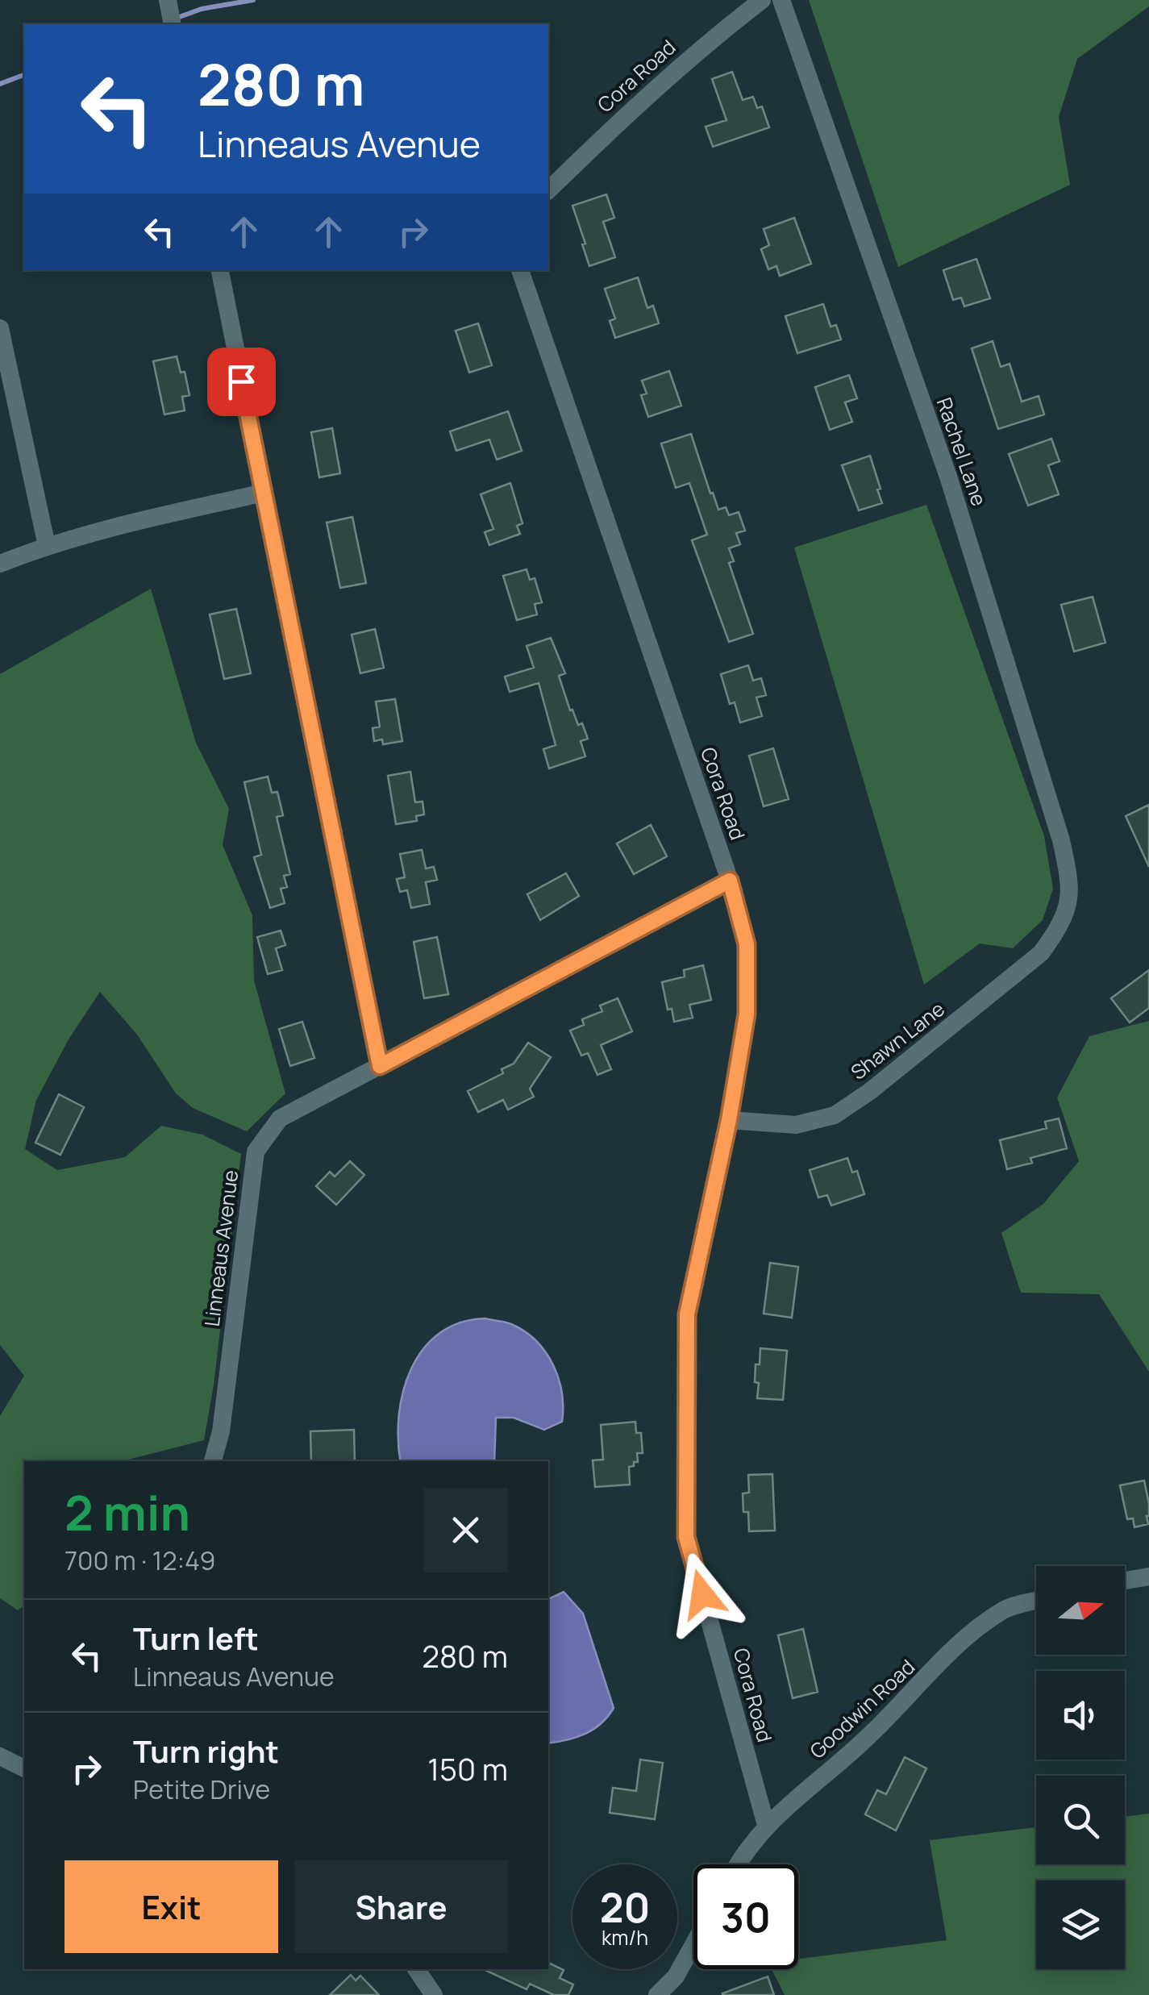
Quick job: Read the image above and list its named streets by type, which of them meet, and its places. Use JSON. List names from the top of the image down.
{
  "streets": {
    "street": [
      "Cora Road",
      "Rachel Lane",
      "Shawn Lane",
      "Linneaus Avenue",
      "Goodwin Road"
    ]
  },
  "crossings": [
    ["Cora Road", "Shawn Lane"],
    ["Cora Road", "Linneaus Avenue"],
    ["Cora Road", "Goodwin Road"],
    ["Rachel Lane", "Shawn Lane"]
  ],
  "north": "right",
  "page": {
    "turn": ["280 m", "Linneaus Avenue"],
    "heading": ["2 min", "700 m · 12:49"],
    "list": [
      {
        "name": "Turn left",
        "note": "Linneaus Avenue",
        "value": "280 m"
      },
      {
        "name": "Turn right",
        "note": "Petite Drive",
        "value": "150 m"
      }
    ],
    "buttons": ["Exit", "Share"],
    "speed": "20 km/h",
    "limit": "30"
  }
}
